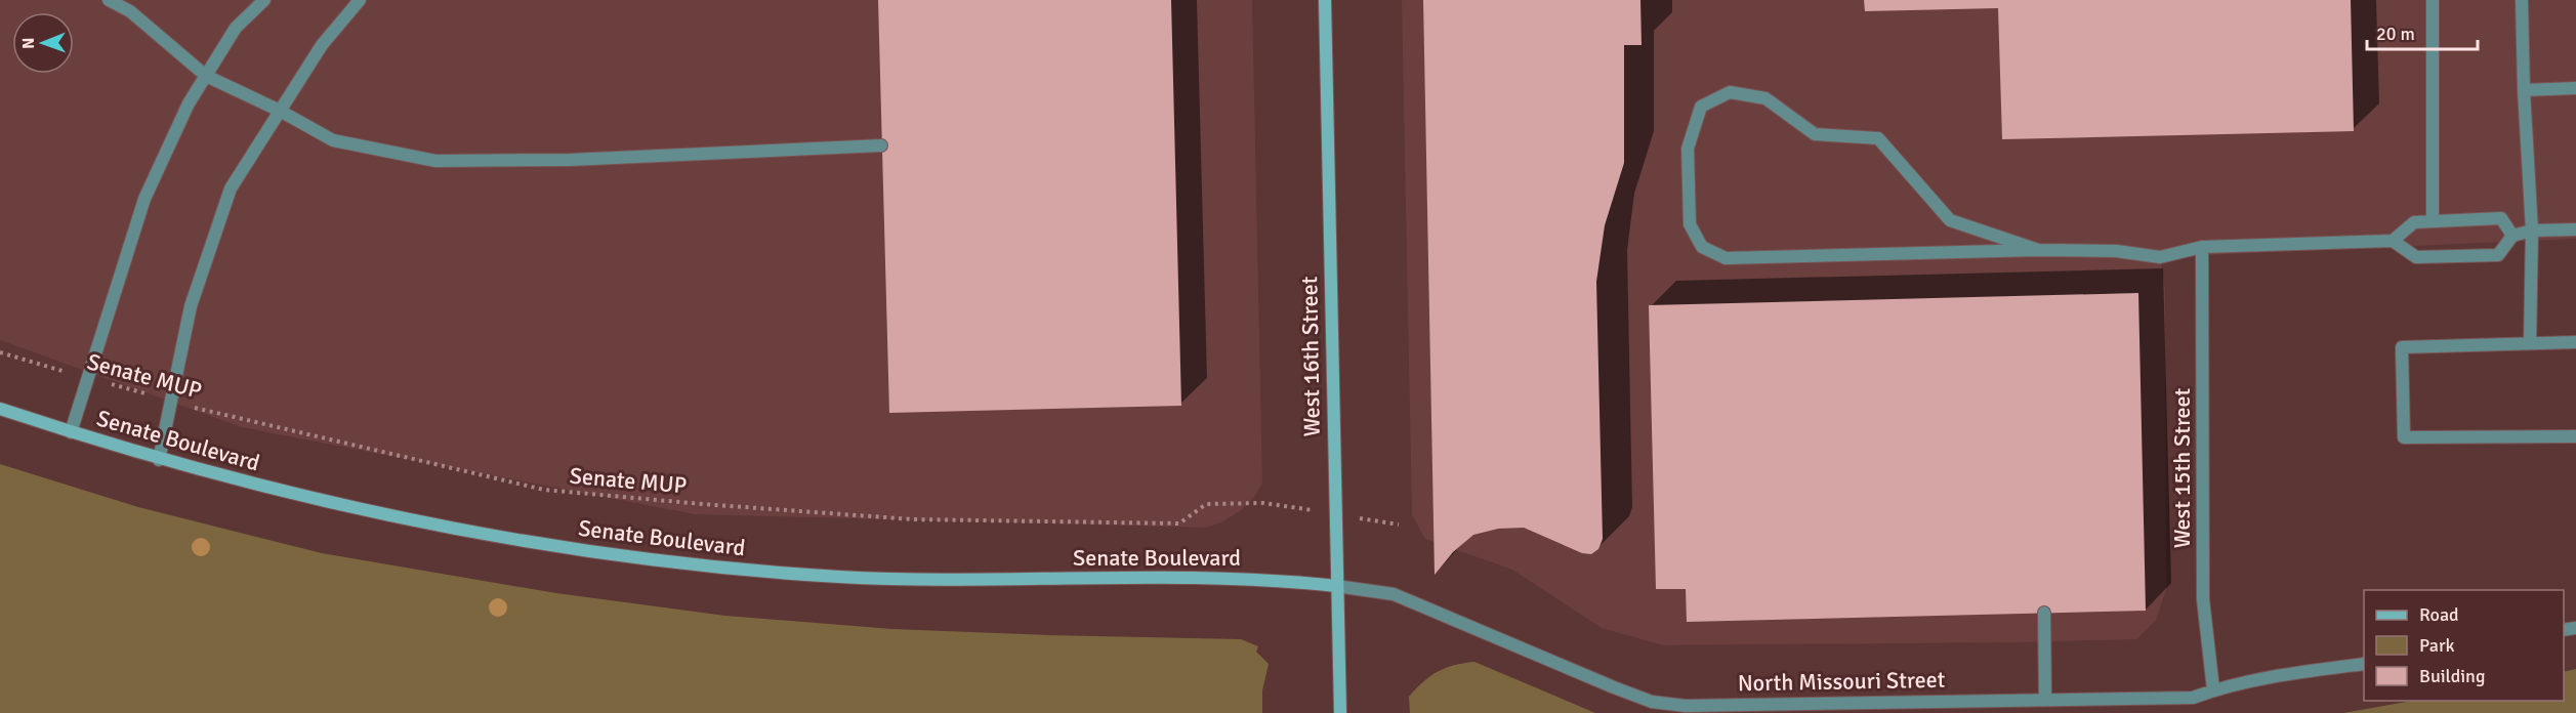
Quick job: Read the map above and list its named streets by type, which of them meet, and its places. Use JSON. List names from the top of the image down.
{
  "streets": {
    "street": ["West 16th Street", "Senate Boulevard"],
    "lane": ["West 15th Street", "North Missouri Street"],
    "path": ["Senate MUP"]
  },
  "crossings": [
    ["West 16th Street", "Senate Boulevard"],
    ["West 16th Street", "North Missouri Street"],
    ["Senate Boulevard", "North Missouri Street"],
    ["West 15th Street", "North Missouri Street"]
  ],
  "legend": ["Road", "Park", "Building"],
  "scale_bar": "20 m",
  "north": "left"
}
